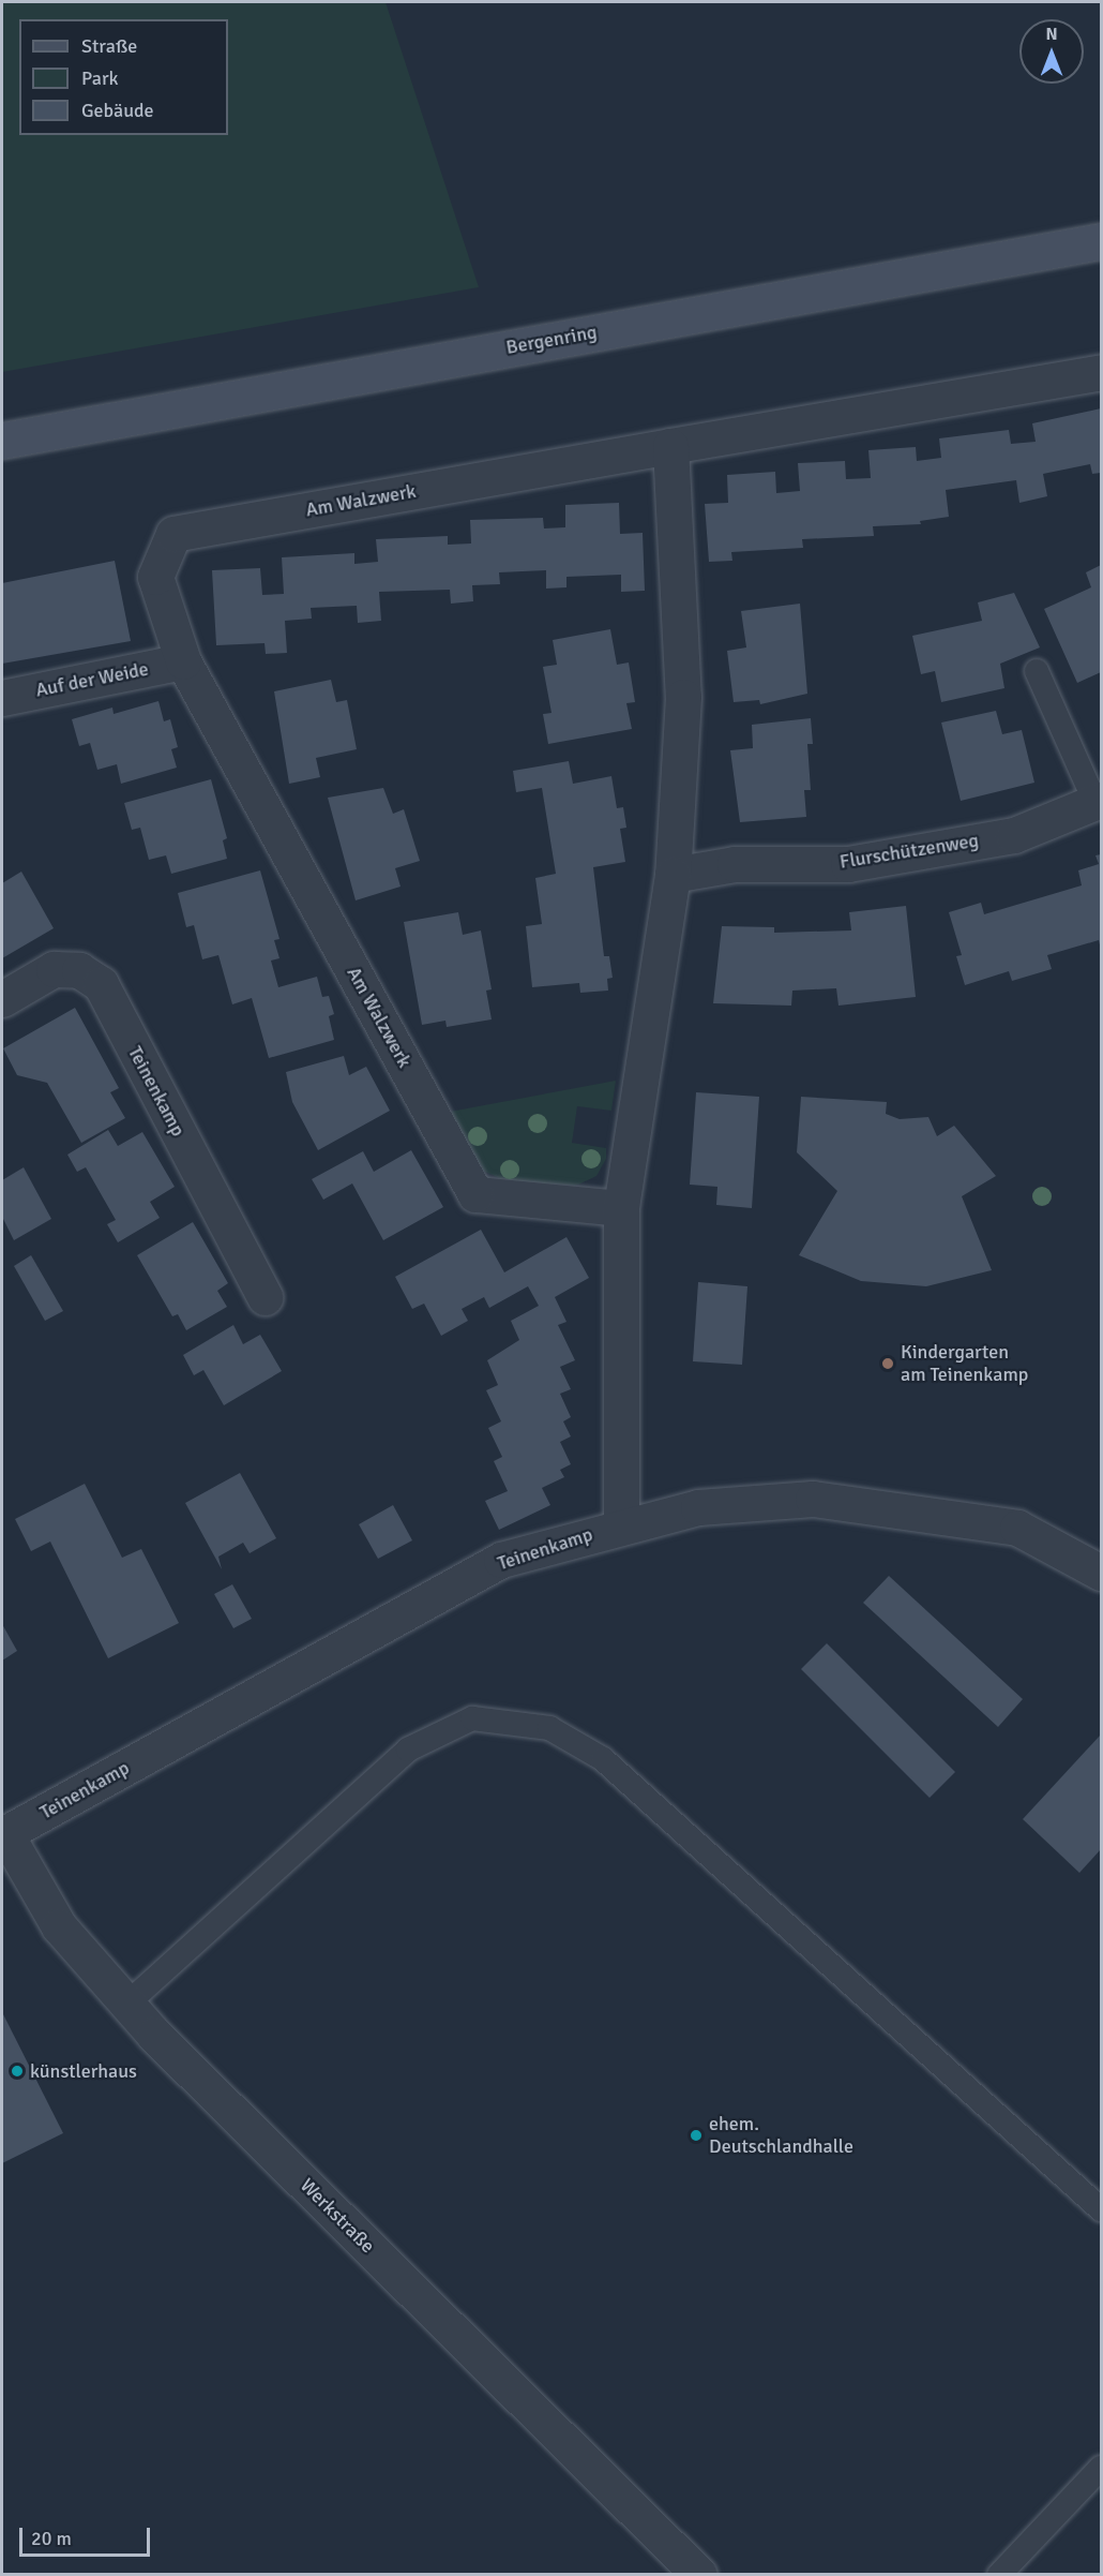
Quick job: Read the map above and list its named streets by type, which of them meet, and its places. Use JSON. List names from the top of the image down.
{
  "streets": {
    "main road": ["Bergenring"],
    "street": [
      "Am Walzwerk",
      "Auf der Weide",
      "Flurschützenweg",
      "Teinenkamp",
      "Werkstraße"
    ]
  },
  "crossings": [
    ["Am Walzwerk", "Auf der Weide"],
    ["Teinenkamp", "Werkstraße"]
  ],
  "places": ["Kindergarten am Teinenkamp", "künstlerhaus", "ehem. Deutschlandhalle"],
  "legend": ["Straße", "Park", "Gebäude"],
  "scale_bar": "20 m",
  "north": "top"
}
